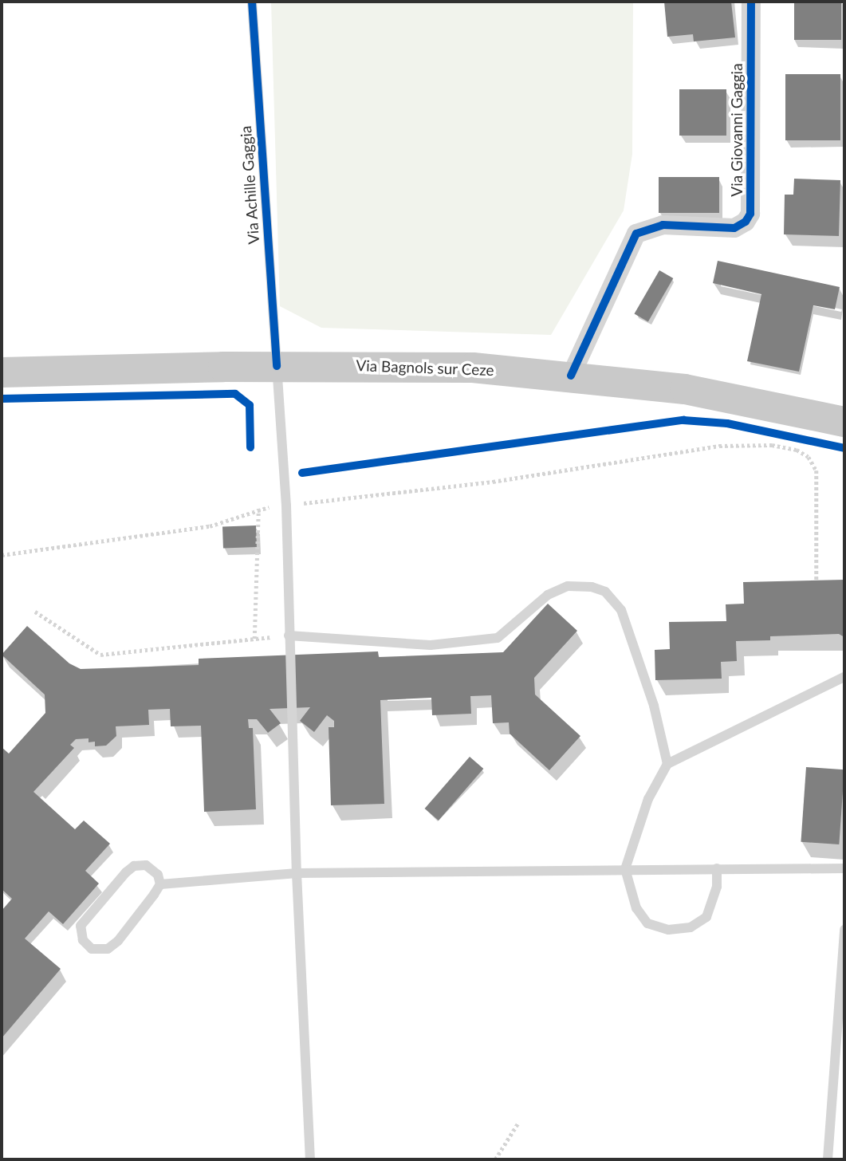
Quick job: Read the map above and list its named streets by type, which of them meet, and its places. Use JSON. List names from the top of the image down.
{
  "streets": {
    "main road": ["Via Bagnols sur Ceze"],
    "street": ["Via Giovanni Gaggia"],
    "lane": ["Via Achille Gaggia"]
  },
  "crossings": [
    ["Via Giovanni Gaggia", "Via Bagnols sur Ceze"],
    ["Via Achille Gaggia", "Via Bagnols sur Ceze"]
  ]
}
